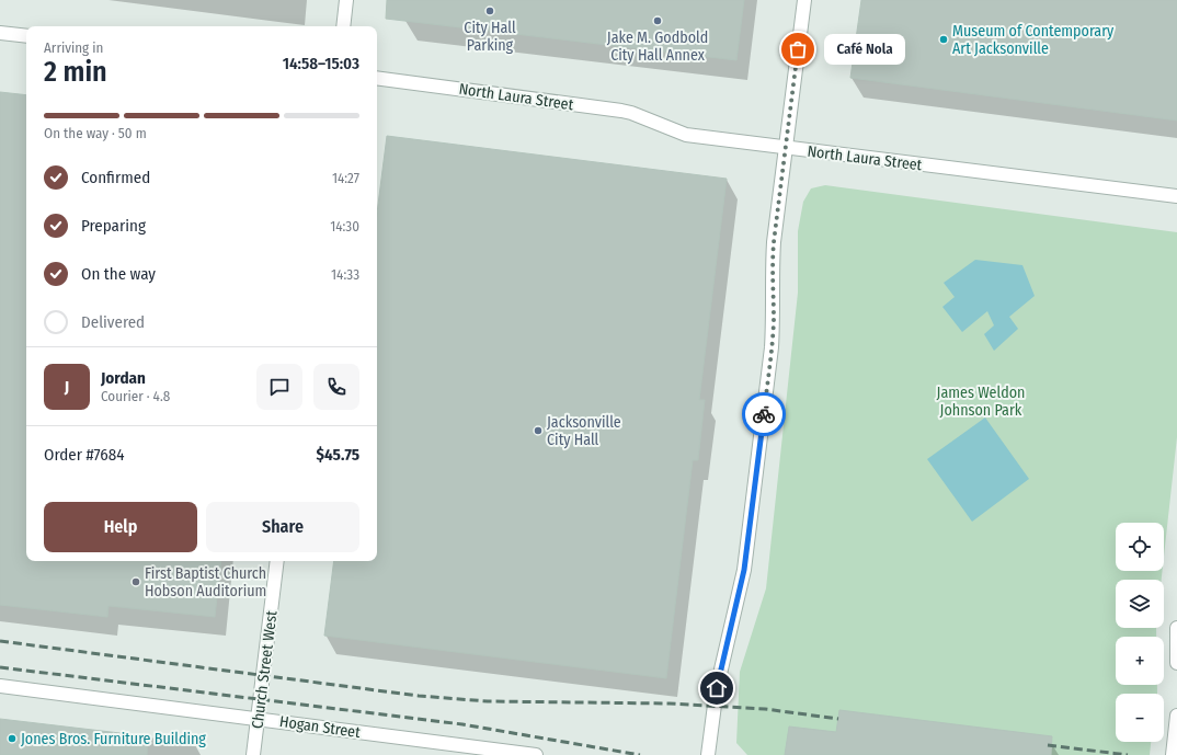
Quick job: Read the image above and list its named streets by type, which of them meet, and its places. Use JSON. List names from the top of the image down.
{
  "streets": {
    "street": ["North Laura Street", "Church Street West", "Hogan Street"]
  },
  "crossings": [
    ["Church Street West", "Hogan Street"]
  ],
  "parks": ["James Weldon Johnson Park"],
  "places": [
    "City Hall Parking",
    "Jake M. Godbold City Hall Annex",
    "Museum of Contemporary Art Jacksonville",
    "Café Nola",
    "Jacksonville City Hall",
    "First Baptist Church Hobson Auditorium",
    "Jones Bros. Furniture Building"
  ],
  "page": {
    "heading": ["2 min", "Arriving in", "14:58–15:03"],
    "panel": [
      "Jordan",
      "Courier · 4.8",
      "Order #7684",
      "$45.75"
    ],
    "bubble": "Café Nola",
    "bar": "On the way · 50 m",
    "list": [
      ["Confirmed", "14:27"],
      ["Preparing", "14:30"],
      ["On the way", "14:33"],
      "Delivered"
    ],
    "round": "J",
    "buttons": ["Help", "Share"],
    "map_buttons": ["+", "−"]
  }
}
